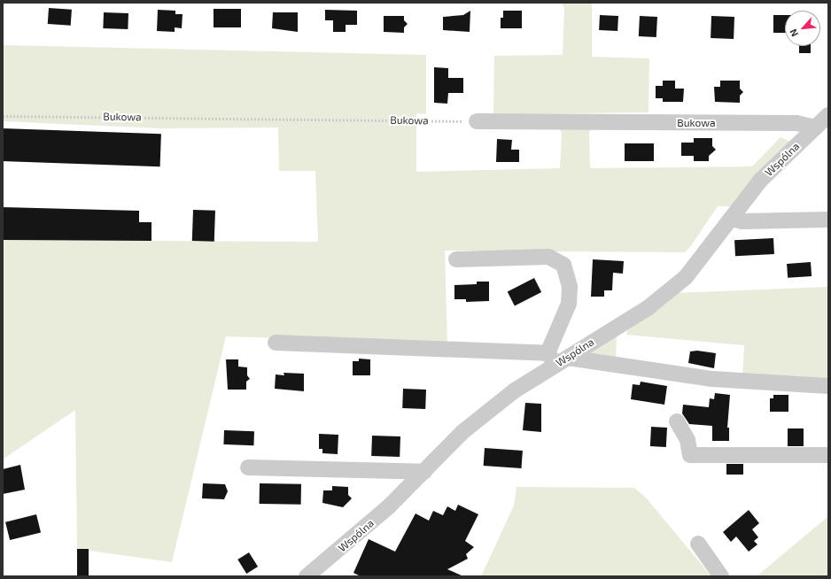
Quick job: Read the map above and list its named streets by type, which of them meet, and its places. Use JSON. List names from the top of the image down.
{
  "streets": {
    "street": ["Bukowa", "Wspólna"]
  },
  "crossings": [
    ["Bukowa", "Wspólna"]
  ],
  "north": "bottom left"
}
